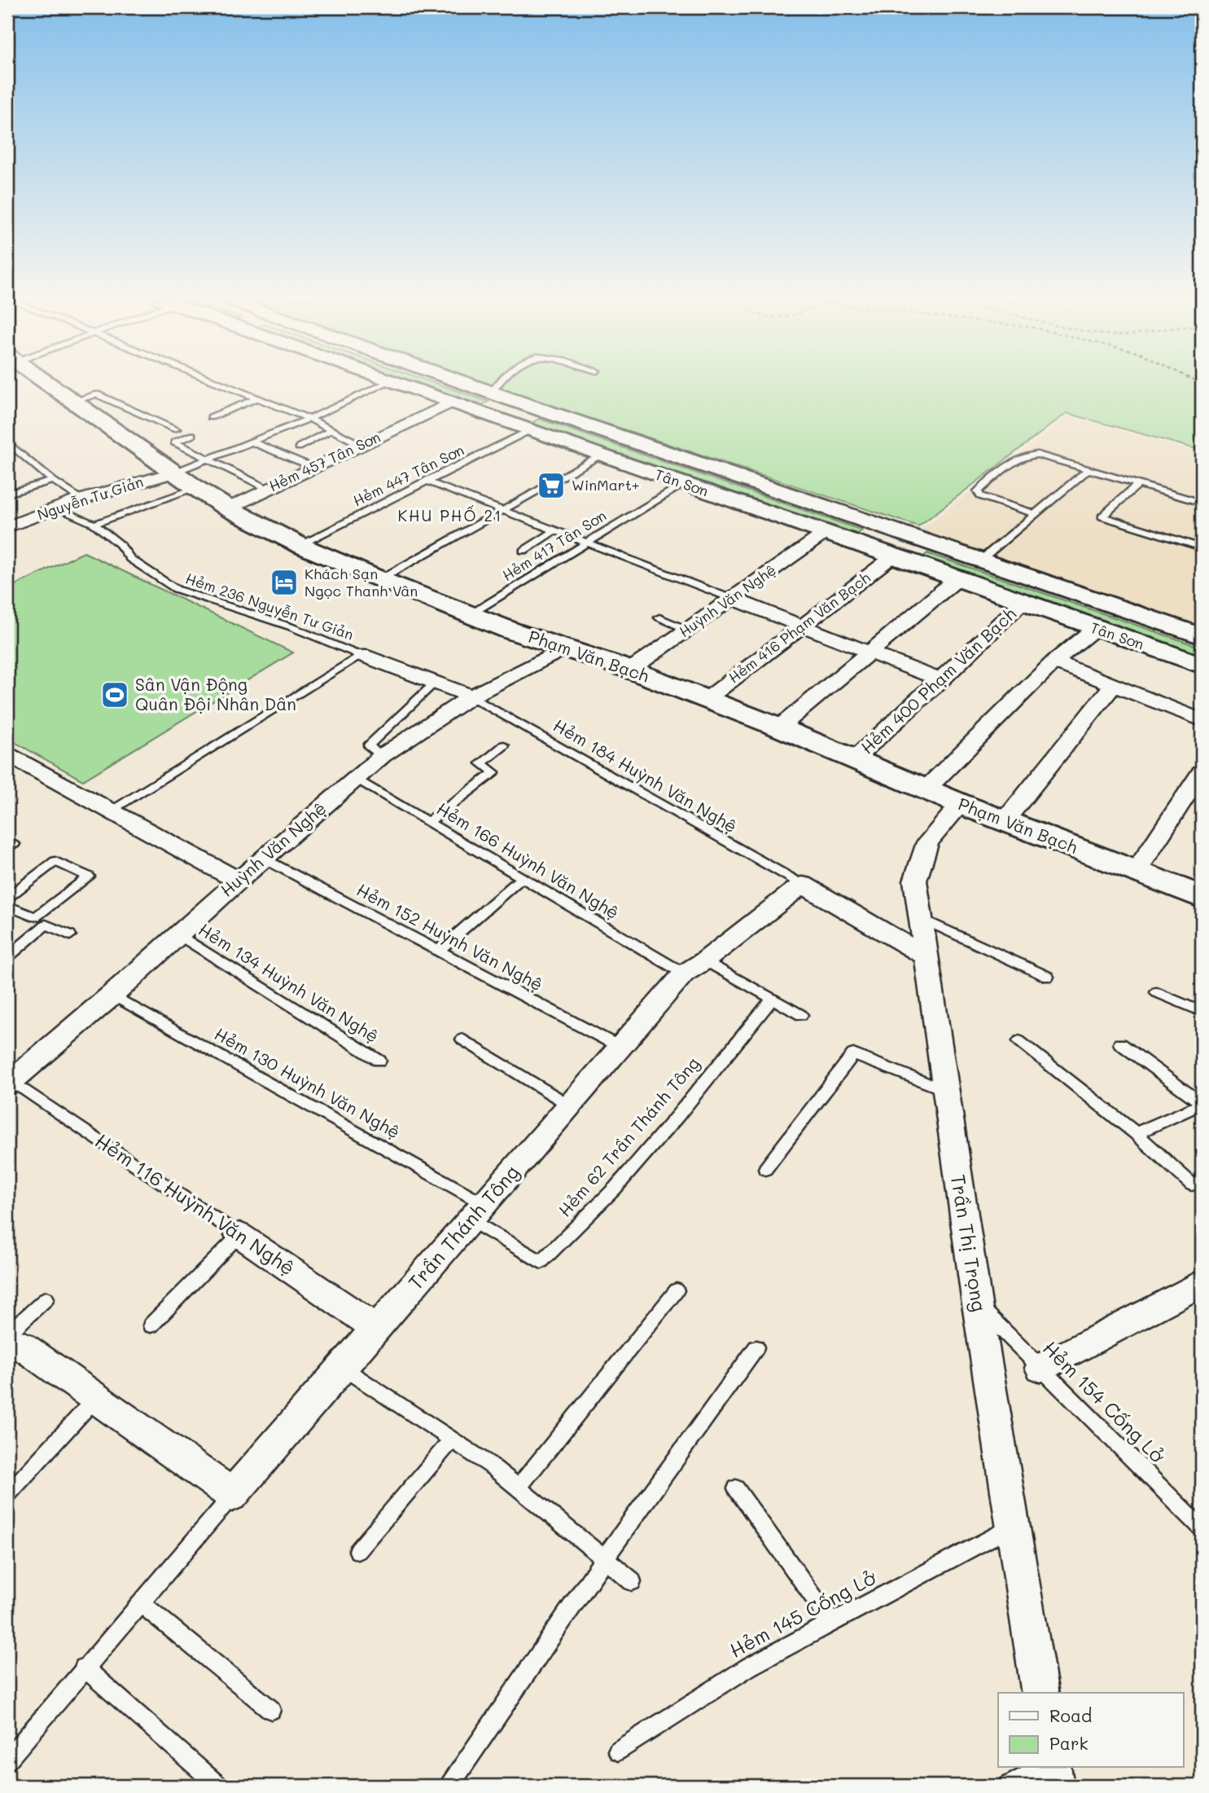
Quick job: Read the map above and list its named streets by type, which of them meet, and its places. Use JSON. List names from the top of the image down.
{
  "streets": {
    "street": [
      "Hẻm 457 Tân Sơn",
      "Tân Sơn",
      "Nguyễn Tư Giản",
      "Huỳnh Văn Nghệ",
      "Hẻm 416 Phạm Văn Bạch",
      "Phạm Văn Bạch",
      "Hẻm 400 Phạm Văn Bạch",
      "Hẻm 116 Huỳnh Văn Nghệ",
      "Trần Thánh Tông",
      "Trần Thị Trọng"
    ],
    "lane": [
      "Hẻm 447 Tân Sơn",
      "Hẻm 417 Tân Sơn",
      "Hẻm 236 Nguyễn Tư Giản",
      "Hẻm 184 Huỳnh Văn Nghệ",
      "Hẻm 166 Huỳnh Văn Nghệ",
      "Hẻm 152 Huỳnh Văn Nghệ",
      "Hẻm 134 Huỳnh Văn Nghệ",
      "Hẻm 130 Huỳnh Văn Nghệ",
      "Hẻm 62 Trần Thánh Tông",
      "Hẻm 154 Cống Lở",
      "Hẻm 145 Cống Lở"
    ]
  },
  "crossings": [
    ["Hẻm 457 Tân Sơn", "Tân Sơn"],
    ["Hẻm 457 Tân Sơn", "Phạm Văn Bạch"],
    ["Hẻm 447 Tân Sơn", "Tân Sơn"],
    ["Hẻm 447 Tân Sơn", "Phạm Văn Bạch"],
    ["Tân Sơn", "Hẻm 417 Tân Sơn"],
    ["Tân Sơn", "Huỳnh Văn Nghệ"],
    ["Tân Sơn", "Hẻm 416 Phạm Văn Bạch"],
    ["Tân Sơn", "Hẻm 400 Phạm Văn Bạch"],
    ["Nguyễn Tư Giản", "Hẻm 236 Nguyễn Tư Giản"],
    ["Nguyễn Tư Giản", "Phạm Văn Bạch"],
    ["Hẻm 417 Tân Sơn", "Phạm Văn Bạch"],
    ["Huỳnh Văn Nghệ", "Phạm Văn Bạch"],
    ["Huỳnh Văn Nghệ", "Hẻm 184 Huỳnh Văn Nghệ"],
    ["Huỳnh Văn Nghệ", "Hẻm 166 Huỳnh Văn Nghệ"],
    ["Huỳnh Văn Nghệ", "Hẻm 152 Huỳnh Văn Nghệ"],
    ["Huỳnh Văn Nghệ", "Hẻm 134 Huỳnh Văn Nghệ"],
    ["Huỳnh Văn Nghệ", "Hẻm 130 Huỳnh Văn Nghệ"],
    ["Huỳnh Văn Nghệ", "Hẻm 116 Huỳnh Văn Nghệ"],
    ["Hẻm 416 Phạm Văn Bạch", "Phạm Văn Bạch"],
    ["Phạm Văn Bạch", "Hẻm 400 Phạm Văn Bạch"],
    ["Phạm Văn Bạch", "Trần Thị Trọng"],
    ["Hẻm 184 Huỳnh Văn Nghệ", "Trần Thánh Tông"],
    ["Hẻm 166 Huỳnh Văn Nghệ", "Hẻm 62 Trần Thánh Tông"],
    ["Hẻm 166 Huỳnh Văn Nghệ", "Trần Thánh Tông"],
    ["Hẻm 152 Huỳnh Văn Nghệ", "Trần Thánh Tông"],
    ["Hẻm 130 Huỳnh Văn Nghệ", "Hẻm 62 Trần Thánh Tông"],
    ["Hẻm 130 Huỳnh Văn Nghệ", "Trần Thánh Tông"],
    ["Hẻm 62 Trần Thánh Tông", "Trần Thánh Tông"],
    ["Hẻm 116 Huỳnh Văn Nghệ", "Trần Thánh Tông"],
    ["Trần Thị Trọng", "Hẻm 154 Cống Lở"],
    ["Trần Thị Trọng", "Hẻm 145 Cống Lở"]
  ],
  "districts": ["KHU PHỐ 21"],
  "places": {
    "supermarket": ["WinMart+"],
    "hotel": ["Khách Sạn Ngọc Thanh Vân"],
    "sports": ["Sân Vận Động Quân Đội Nhân Dân"]
  },
  "legend": ["Road", "Park"]
}
